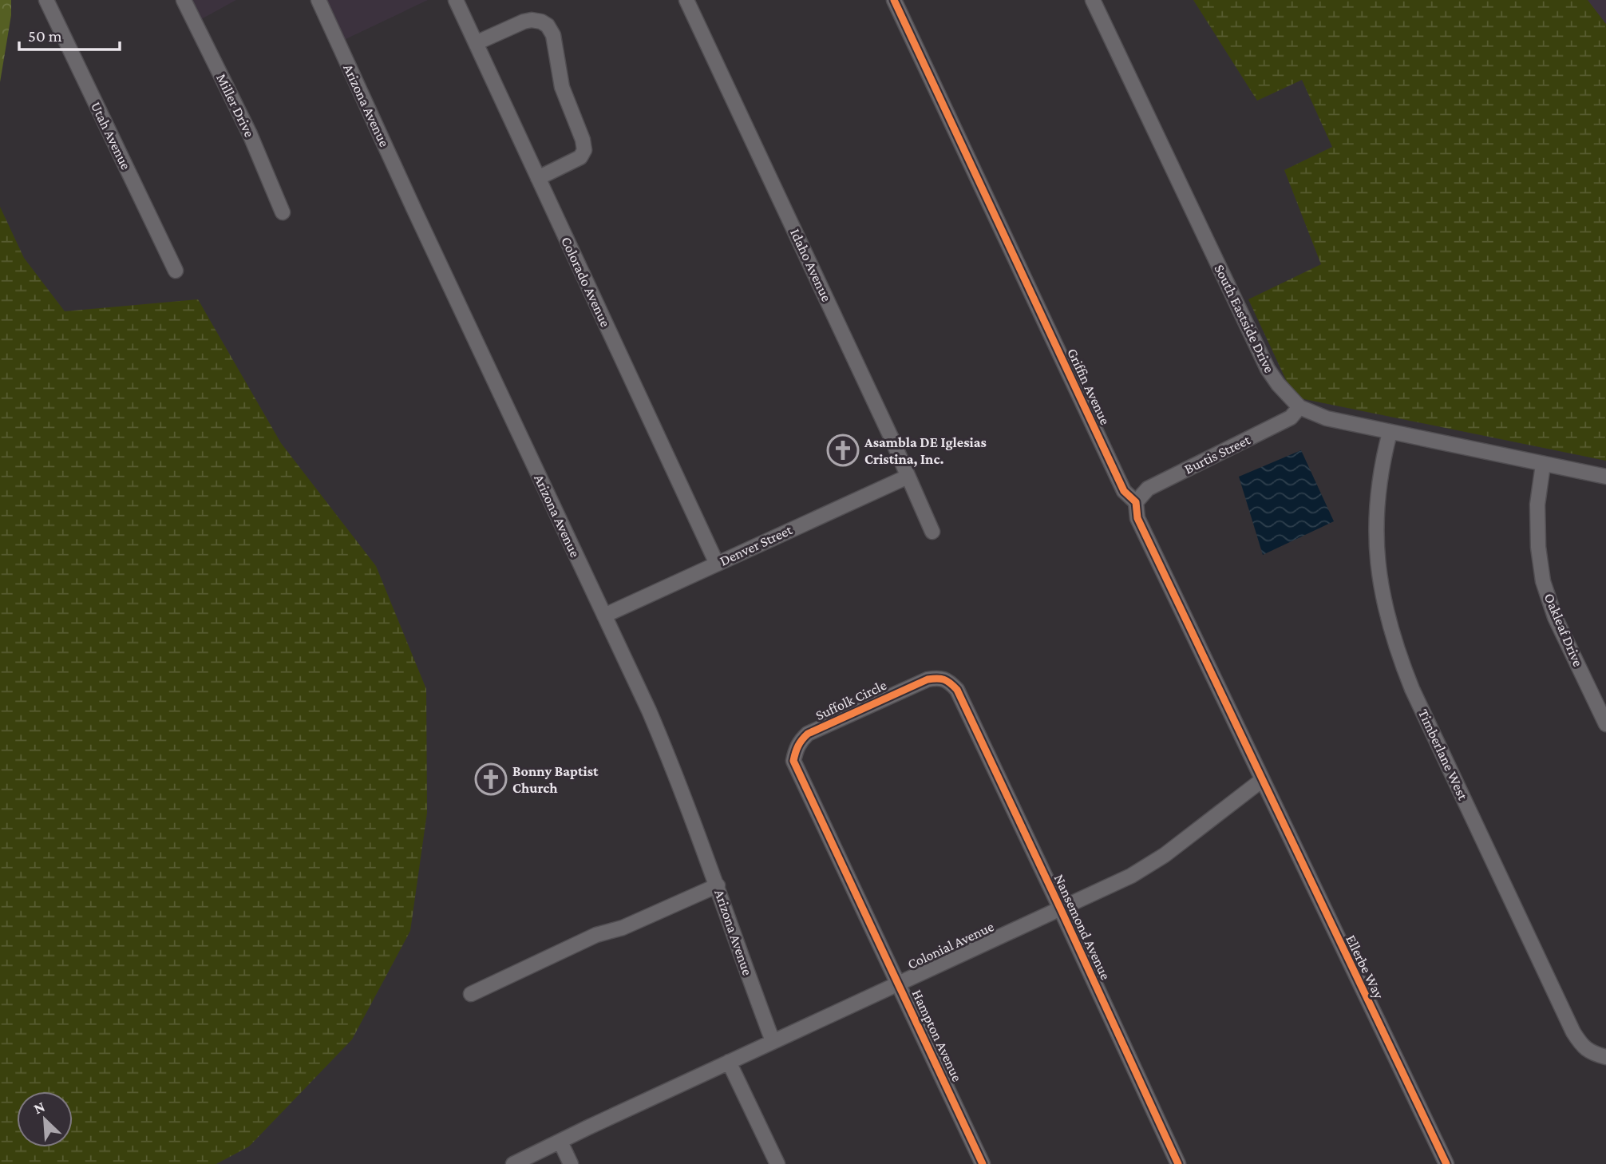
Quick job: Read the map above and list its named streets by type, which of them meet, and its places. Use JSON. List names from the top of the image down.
{
  "streets": {
    "street": [
      "Miller Drive",
      "Arizona Avenue",
      "Utah Avenue",
      "Idaho Avenue",
      "Colorado Avenue",
      "South Eastside Drive",
      "Griffin Avenue",
      "Burtis Street",
      "Denver Street",
      "Oakleaf Drive",
      "Suffolk Circle",
      "Timberlane West",
      "Nansemond Avenue",
      "Colonial Avenue",
      "Ellerbe Way",
      "Hampton Avenue"
    ]
  },
  "crossings": [
    ["Arizona Avenue", "Denver Street"],
    ["Arizona Avenue", "Colonial Avenue"],
    ["Idaho Avenue", "Denver Street"],
    ["Colorado Avenue", "Denver Street"],
    ["South Eastside Drive", "Burtis Street"],
    ["South Eastside Drive", "Oakleaf Drive"],
    ["South Eastside Drive", "Timberlane West"],
    ["Griffin Avenue", "Burtis Street"],
    ["Griffin Avenue", "Colonial Avenue"],
    ["Griffin Avenue", "Ellerbe Way"],
    ["Suffolk Circle", "Nansemond Avenue"],
    ["Suffolk Circle", "Hampton Avenue"],
    ["Nansemond Avenue", "Colonial Avenue"],
    ["Colonial Avenue", "Ellerbe Way"],
    ["Colonial Avenue", "Hampton Avenue"]
  ],
  "places": {
    "church": ["Asambla DE Iglesias Cristina, Inc.", "Bonny Baptist Church"]
  },
  "scale_bar": "50 m",
  "north": "top left"
}
